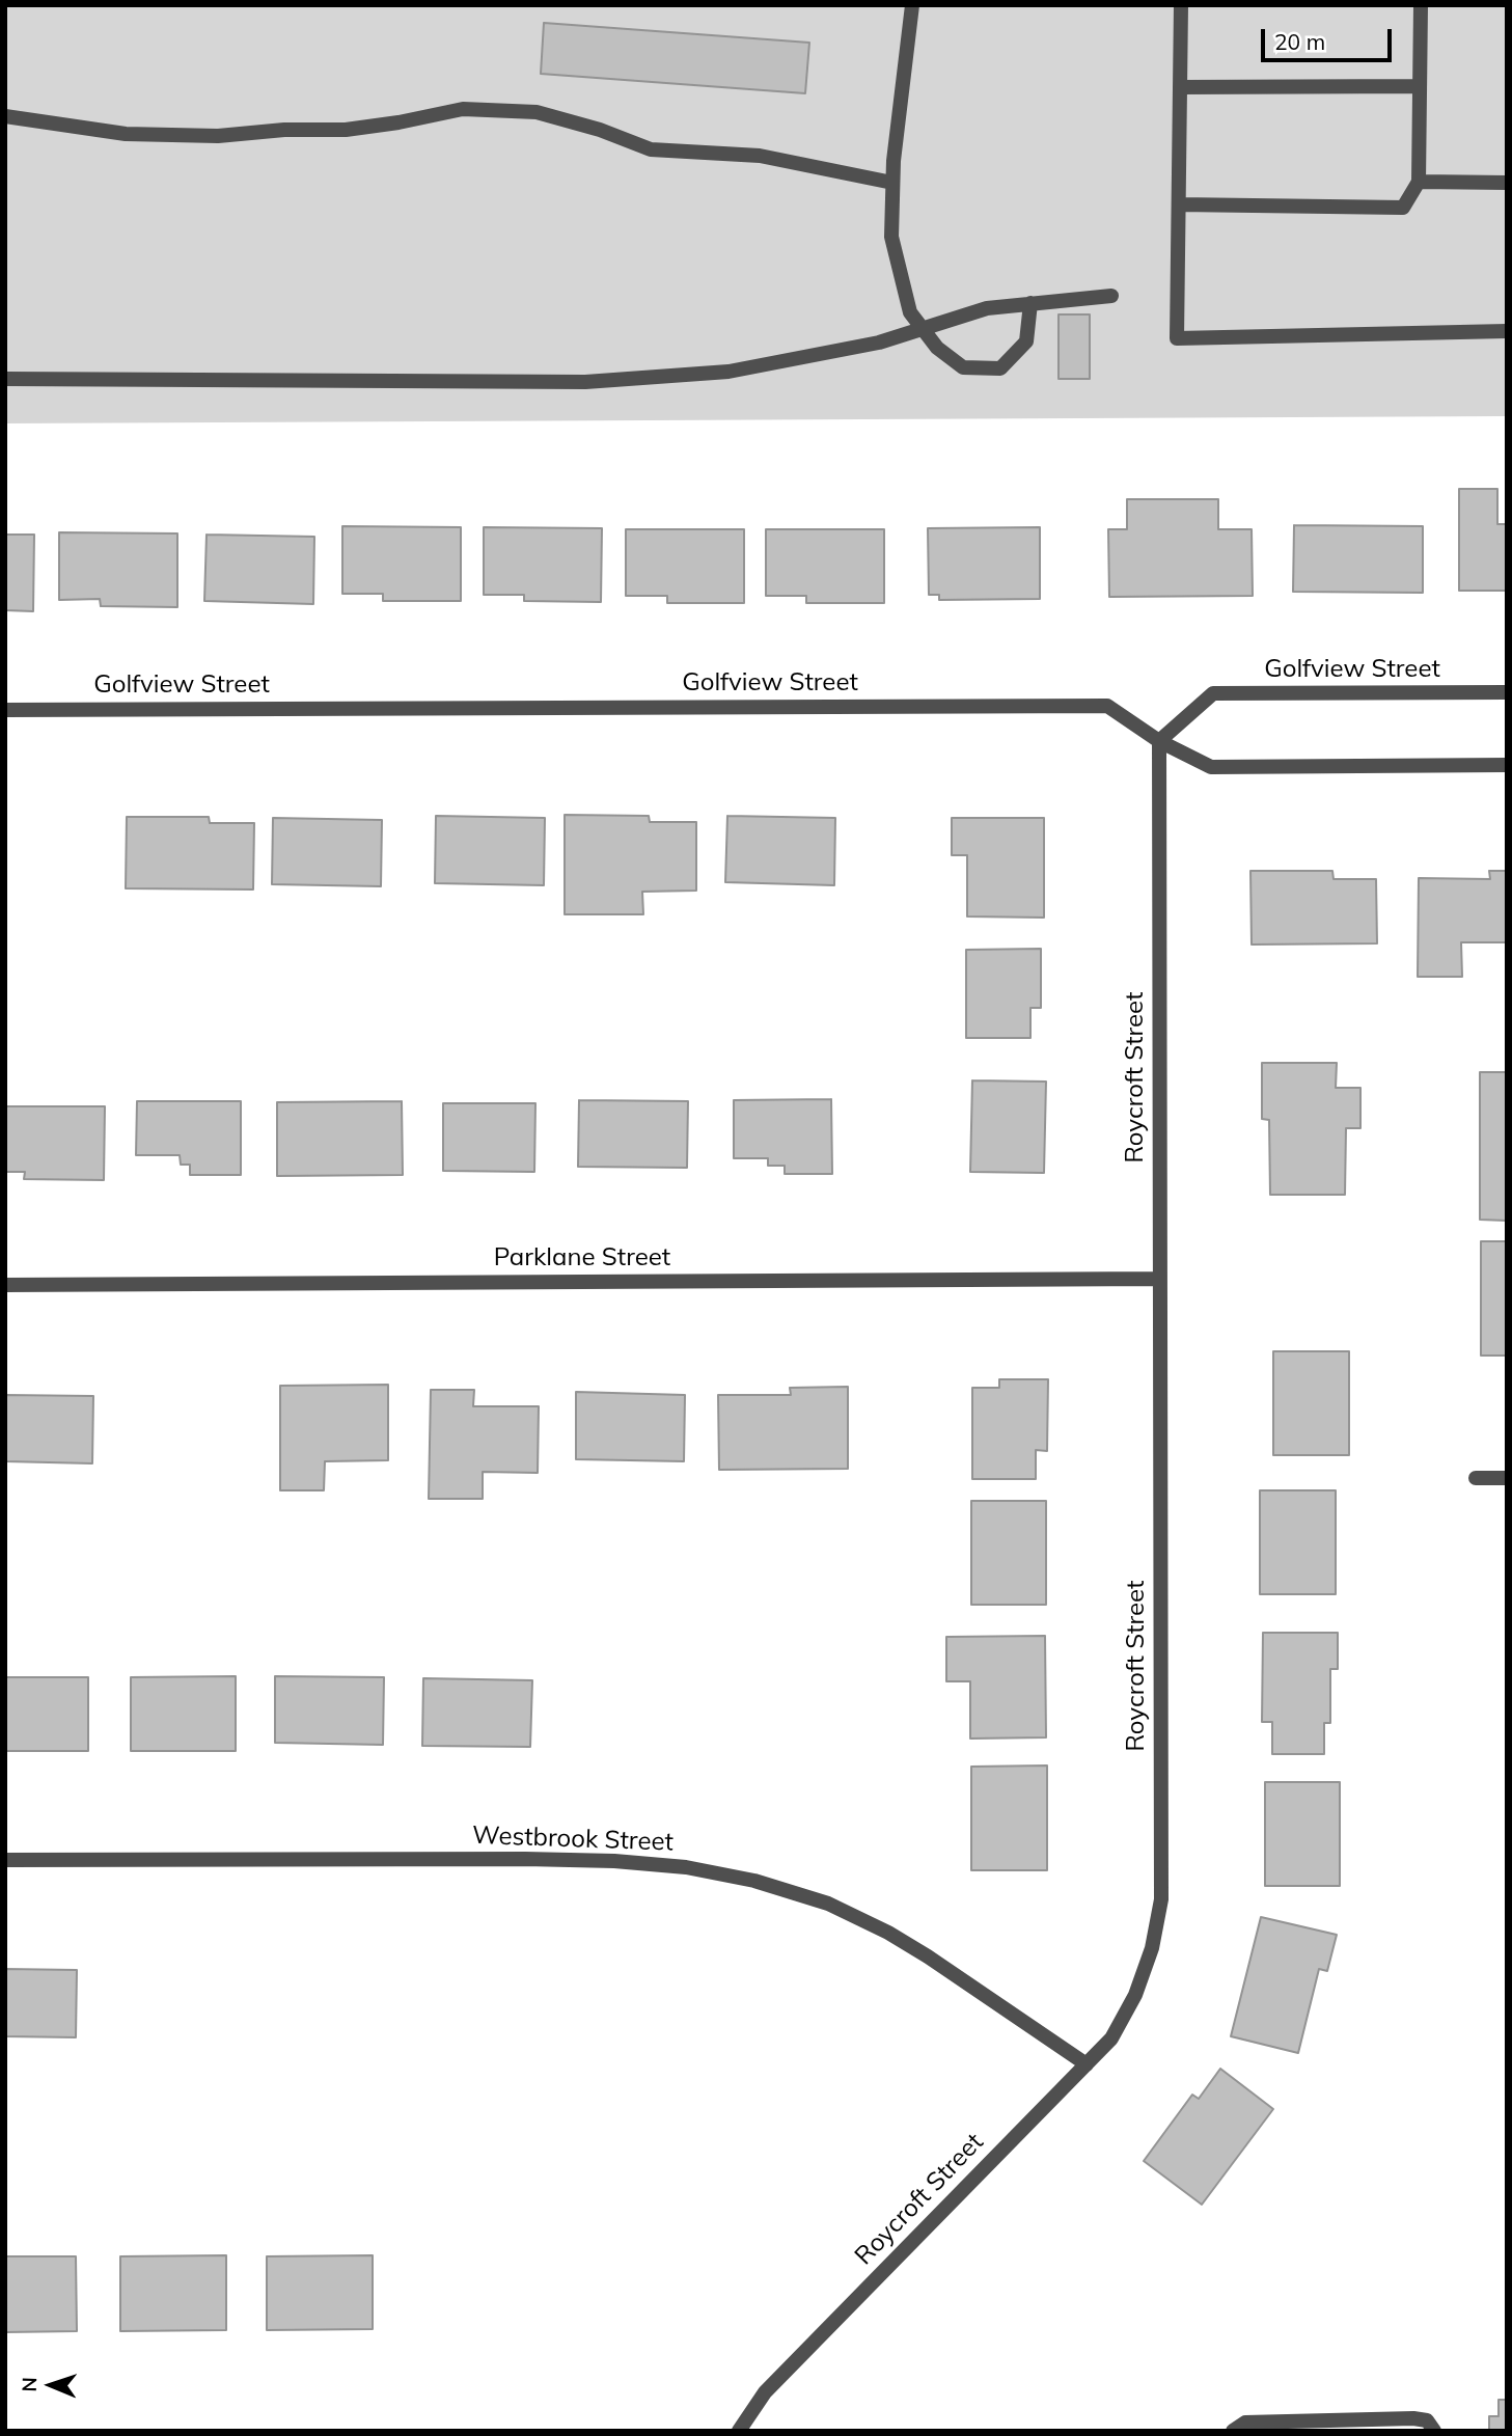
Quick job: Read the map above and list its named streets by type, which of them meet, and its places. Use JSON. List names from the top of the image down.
{
  "streets": {
    "street": [
      "Golfview Street",
      "Roycroft Street",
      "Parklane Street",
      "Westbrook Street"
    ]
  },
  "crossings": [
    ["Golfview Street", "Roycroft Street"],
    ["Roycroft Street", "Parklane Street"],
    ["Roycroft Street", "Westbrook Street"]
  ],
  "scale_bar": "20 m",
  "north": "left"
}
